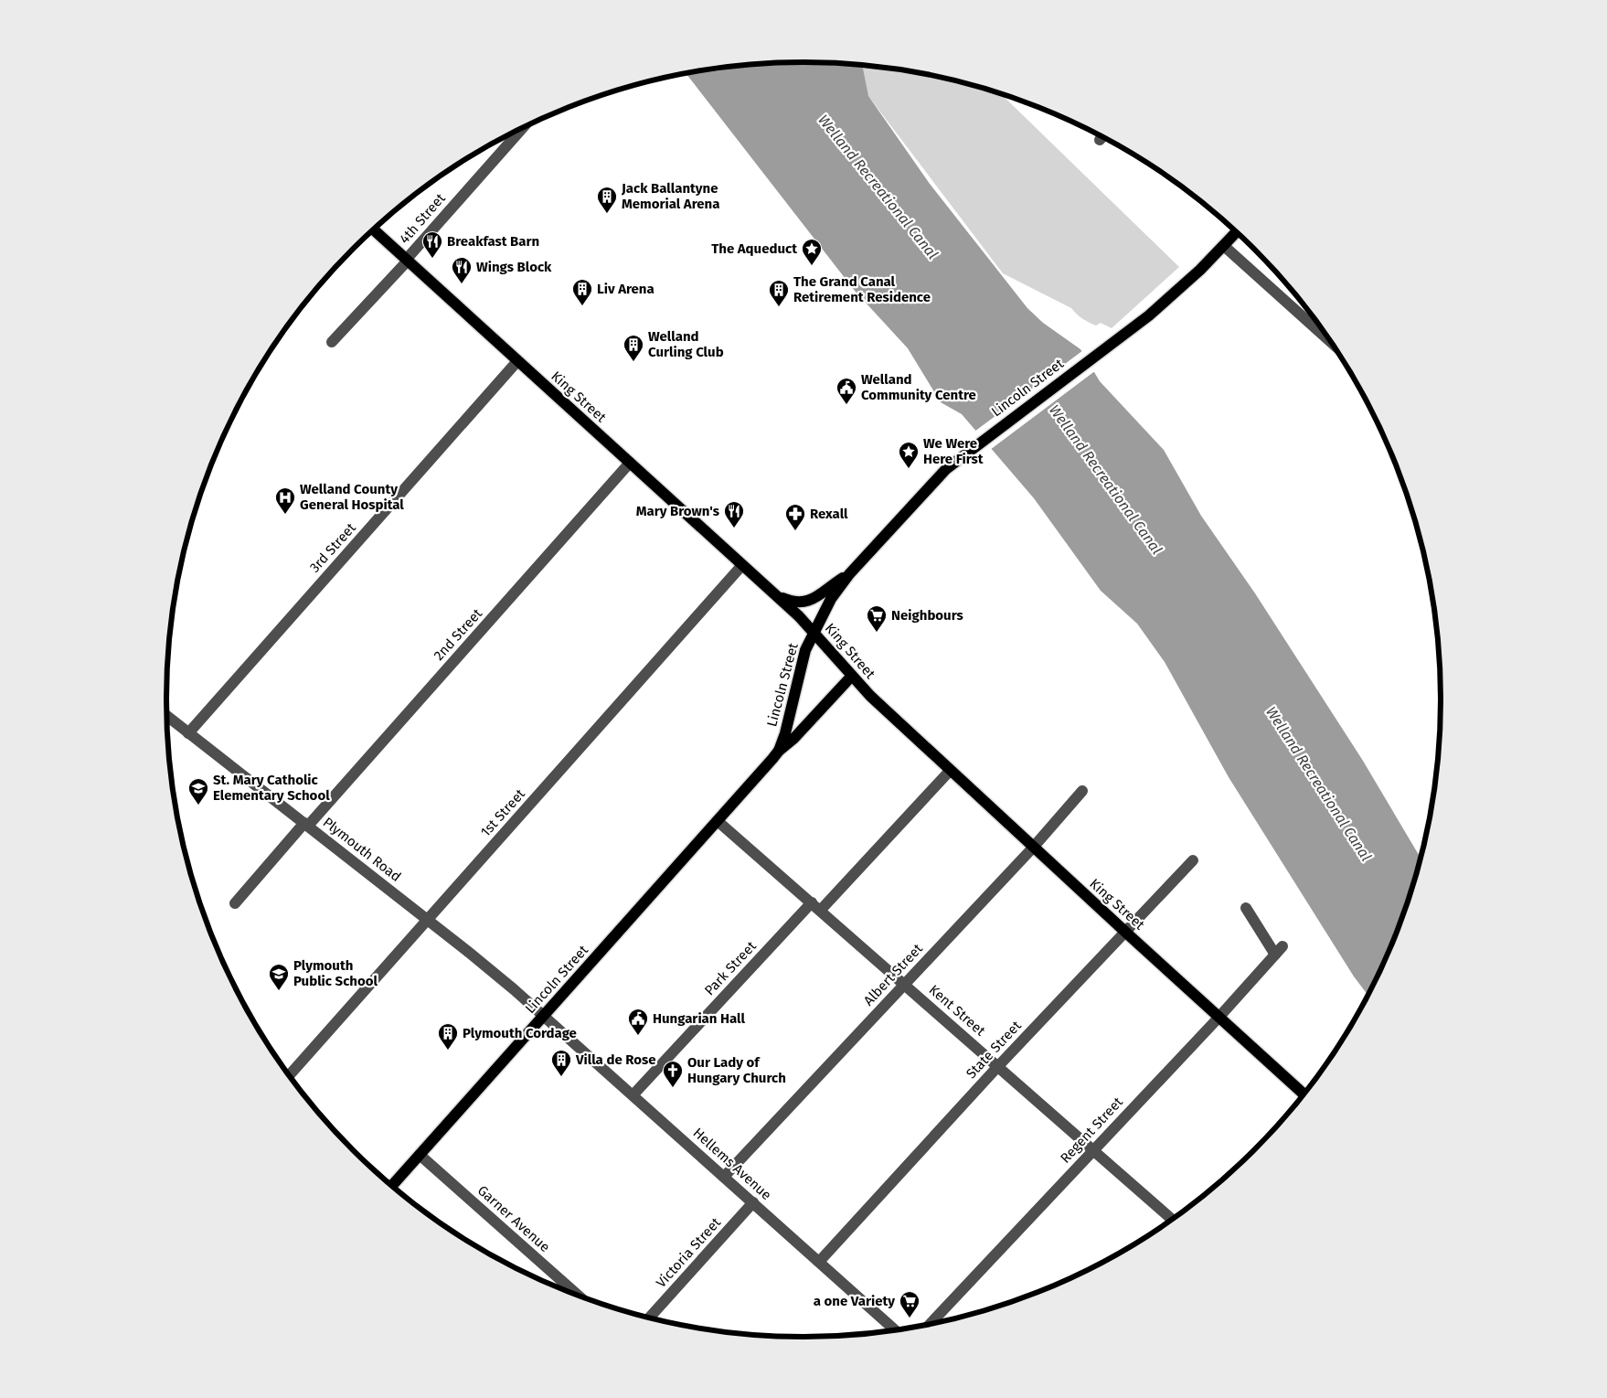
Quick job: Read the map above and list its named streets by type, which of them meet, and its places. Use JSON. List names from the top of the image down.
{
  "streets": {
    "main road": ["Lincoln Street", "King Street"],
    "street": [
      "4th Street",
      "3rd Street",
      "2nd Street",
      "1st Street",
      "Plymouth Road",
      "Park Street",
      "Albert Street",
      "Kent Street",
      "State Street",
      "Regent Street",
      "Hellems Avenue",
      "Garner Avenue",
      "Victoria Street"
    ]
  },
  "crossings": [
    ["4th Street", "King Street"],
    ["Lincoln Street", "King Street"],
    ["Lincoln Street", "Plymouth Road"],
    ["Lincoln Street", "Kent Street"],
    ["Lincoln Street", "Hellems Avenue"],
    ["Lincoln Street", "Garner Avenue"],
    ["King Street", "3rd Street"],
    ["King Street", "2nd Street"],
    ["King Street", "1st Street"],
    ["King Street", "Park Street"],
    ["King Street", "Albert Street"],
    ["King Street", "State Street"],
    ["King Street", "Regent Street"],
    ["3rd Street", "Plymouth Road"],
    ["2nd Street", "Plymouth Road"],
    ["1st Street", "Plymouth Road"],
    ["Plymouth Road", "Hellems Avenue"],
    ["Park Street", "Kent Street"],
    ["Park Street", "Hellems Avenue"],
    ["Albert Street", "Kent Street"],
    ["Albert Street", "Hellems Avenue"],
    ["Kent Street", "State Street"],
    ["Kent Street", "Regent Street"],
    ["State Street", "Hellems Avenue"],
    ["Hellems Avenue", "Victoria Street"]
  ],
  "water": ["Welland Recreational Canal"],
  "places": {
    "building": [
      "Jack Ballantyne Memorial Arena",
      "Liv Arena",
      "The Grand Canal Retirement Residence",
      "Welland Curling Club",
      "Plymouth Cordage",
      "Villa de Rose"
    ],
    "restaurant": ["Breakfast Barn", "Wings Block", "Mary Brown's"],
    "place": ["The Aqueduct", "We Were Here First"],
    "public building": ["Welland Community Centre", "Hungarian Hall"],
    "hospital": ["Welland County General Hospital"],
    "pharmacy": ["Rexall"],
    "supermarket": ["Neighbours", "a one Variety"],
    "school or university": ["St. Mary Catholic Elementary School", "Plymouth Public School"],
    "church": ["Our Lady of Hungary Church"]
  }
}
